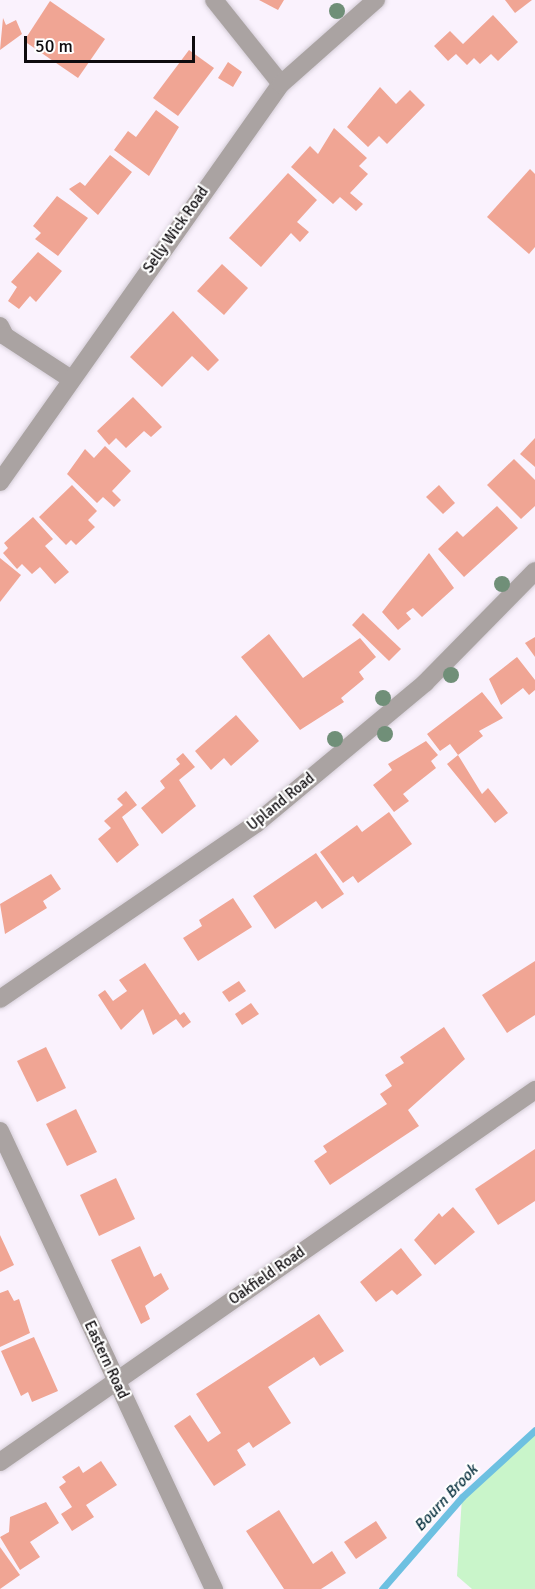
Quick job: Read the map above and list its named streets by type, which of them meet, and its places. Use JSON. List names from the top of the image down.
{
  "streets": {
    "street": [
      "Selly Wick Road",
      "Upland Road",
      "Oakfield Road",
      "Eastern Road"
    ]
  },
  "crossings": [
    ["Oakfield Road", "Eastern Road"]
  ],
  "water": ["Bourn Brook"],
  "scale_bar": "50 m"
}
